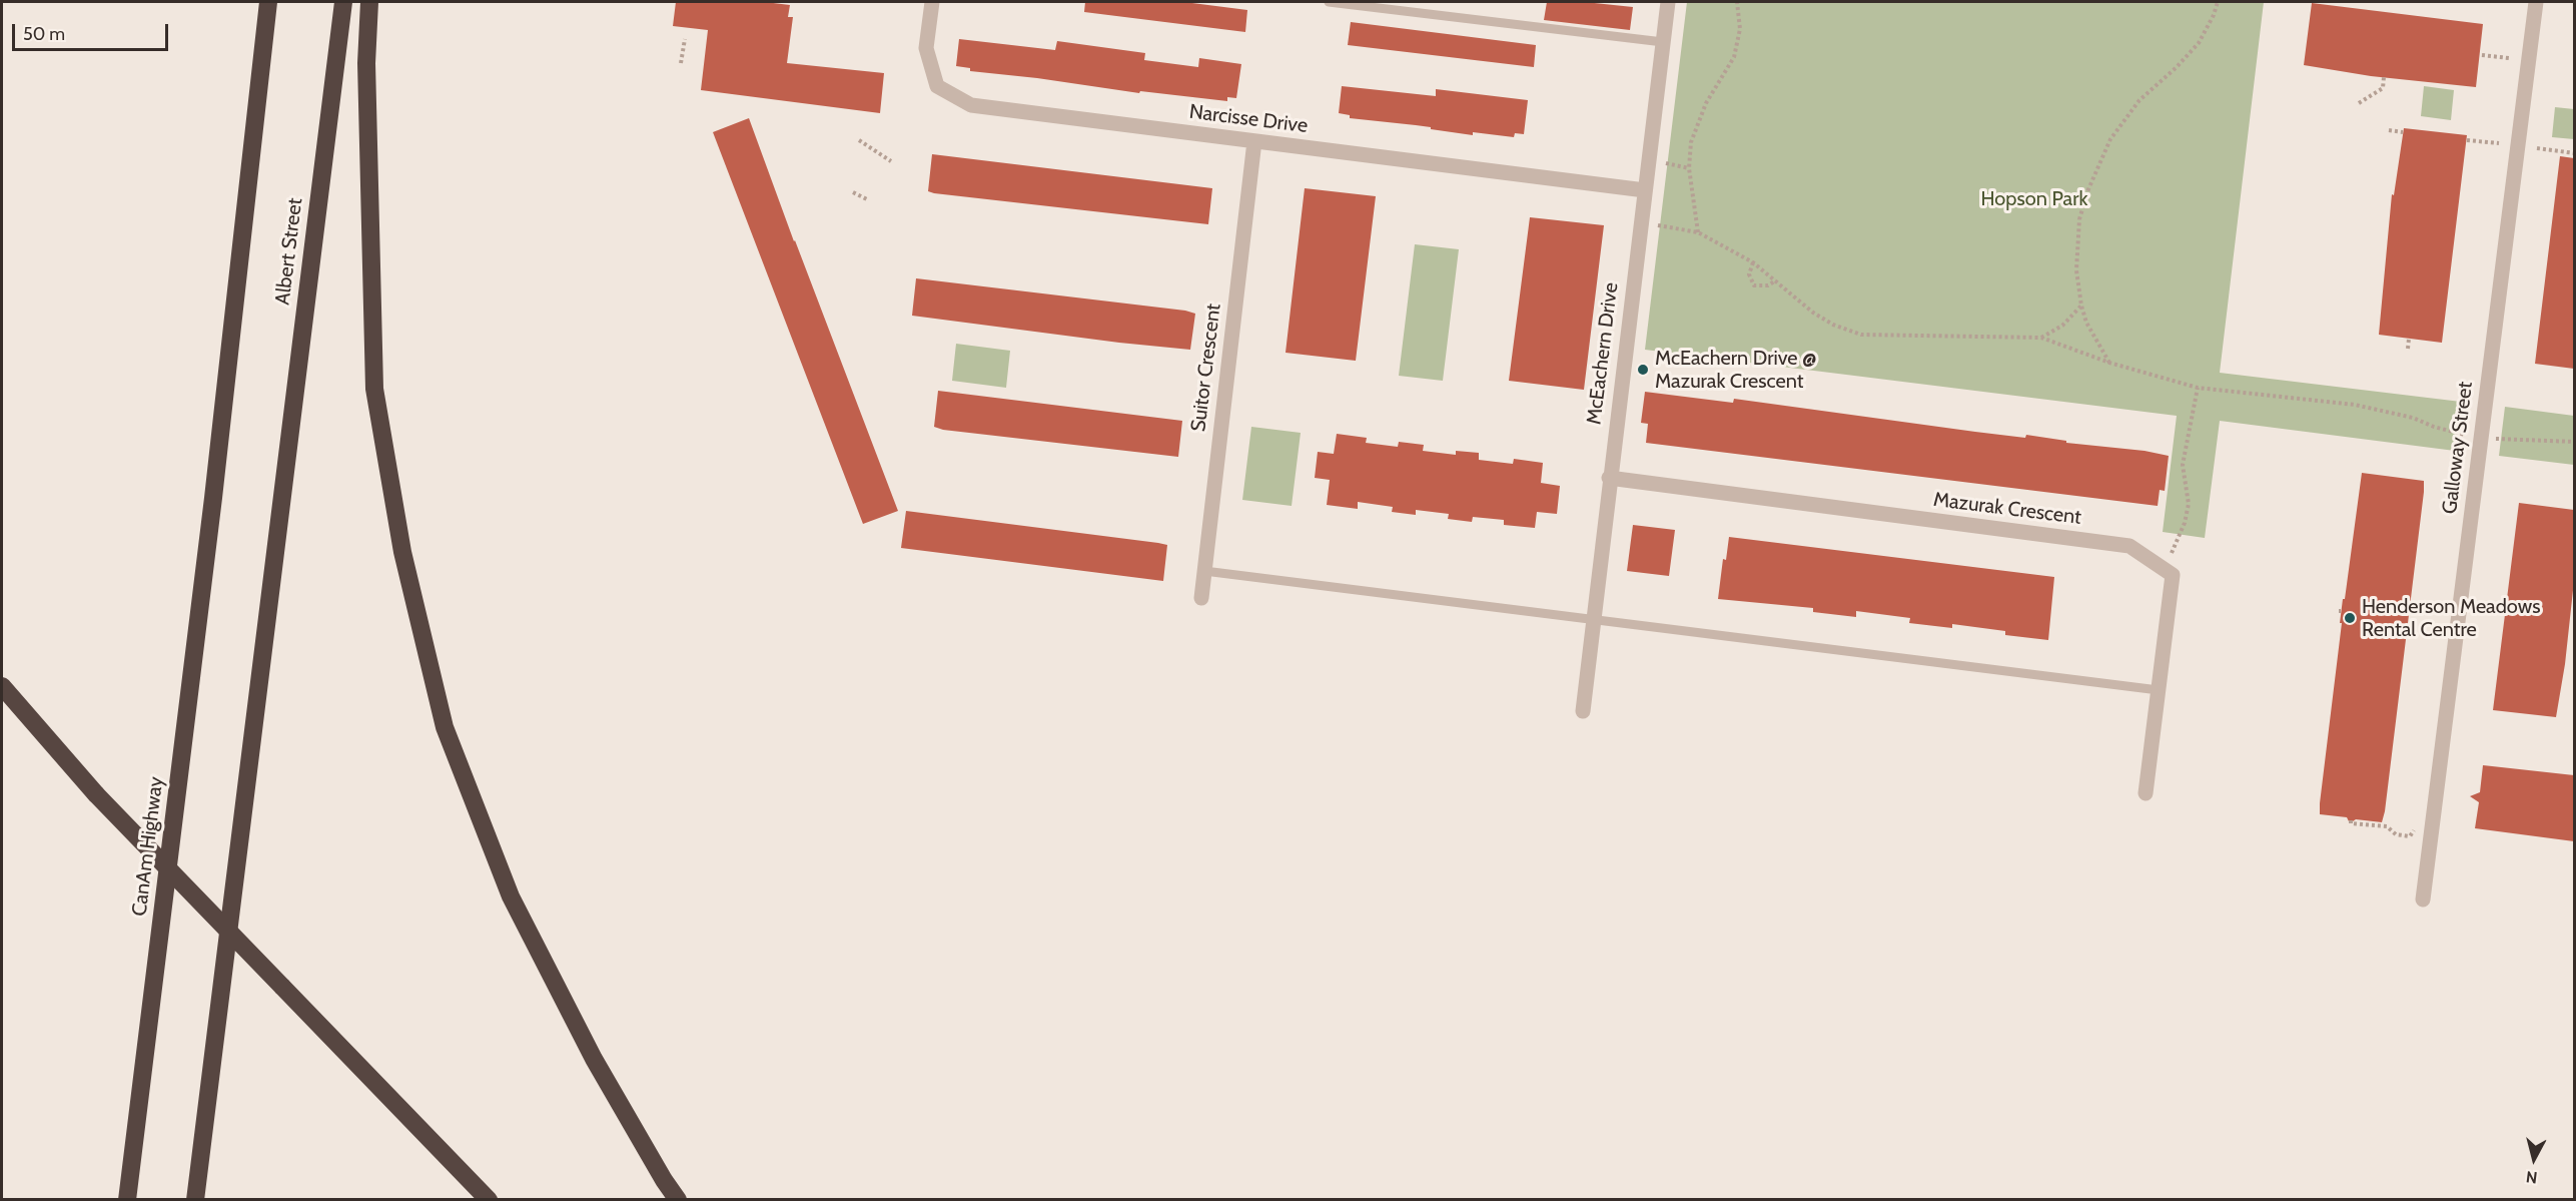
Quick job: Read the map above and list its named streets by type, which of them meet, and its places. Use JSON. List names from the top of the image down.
{
  "streets": {
    "highway": ["Albert Street", "CanAm Highway"],
    "street": [
      "Narcisse Drive",
      "McEachern Drive",
      "Suitor Crescent",
      "Galloway Street",
      "Mazurak Crescent"
    ]
  },
  "crossings": [
    ["Narcisse Drive", "McEachern Drive"],
    ["Narcisse Drive", "Suitor Crescent"],
    ["McEachern Drive", "Mazurak Crescent"]
  ],
  "parks": ["Hopson Park"],
  "places": ["McEachern Drive @ Mazurak Crescent", "Henderson Meadows Rental Centre"],
  "scale_bar": "50 m",
  "north": "bottom"
}
